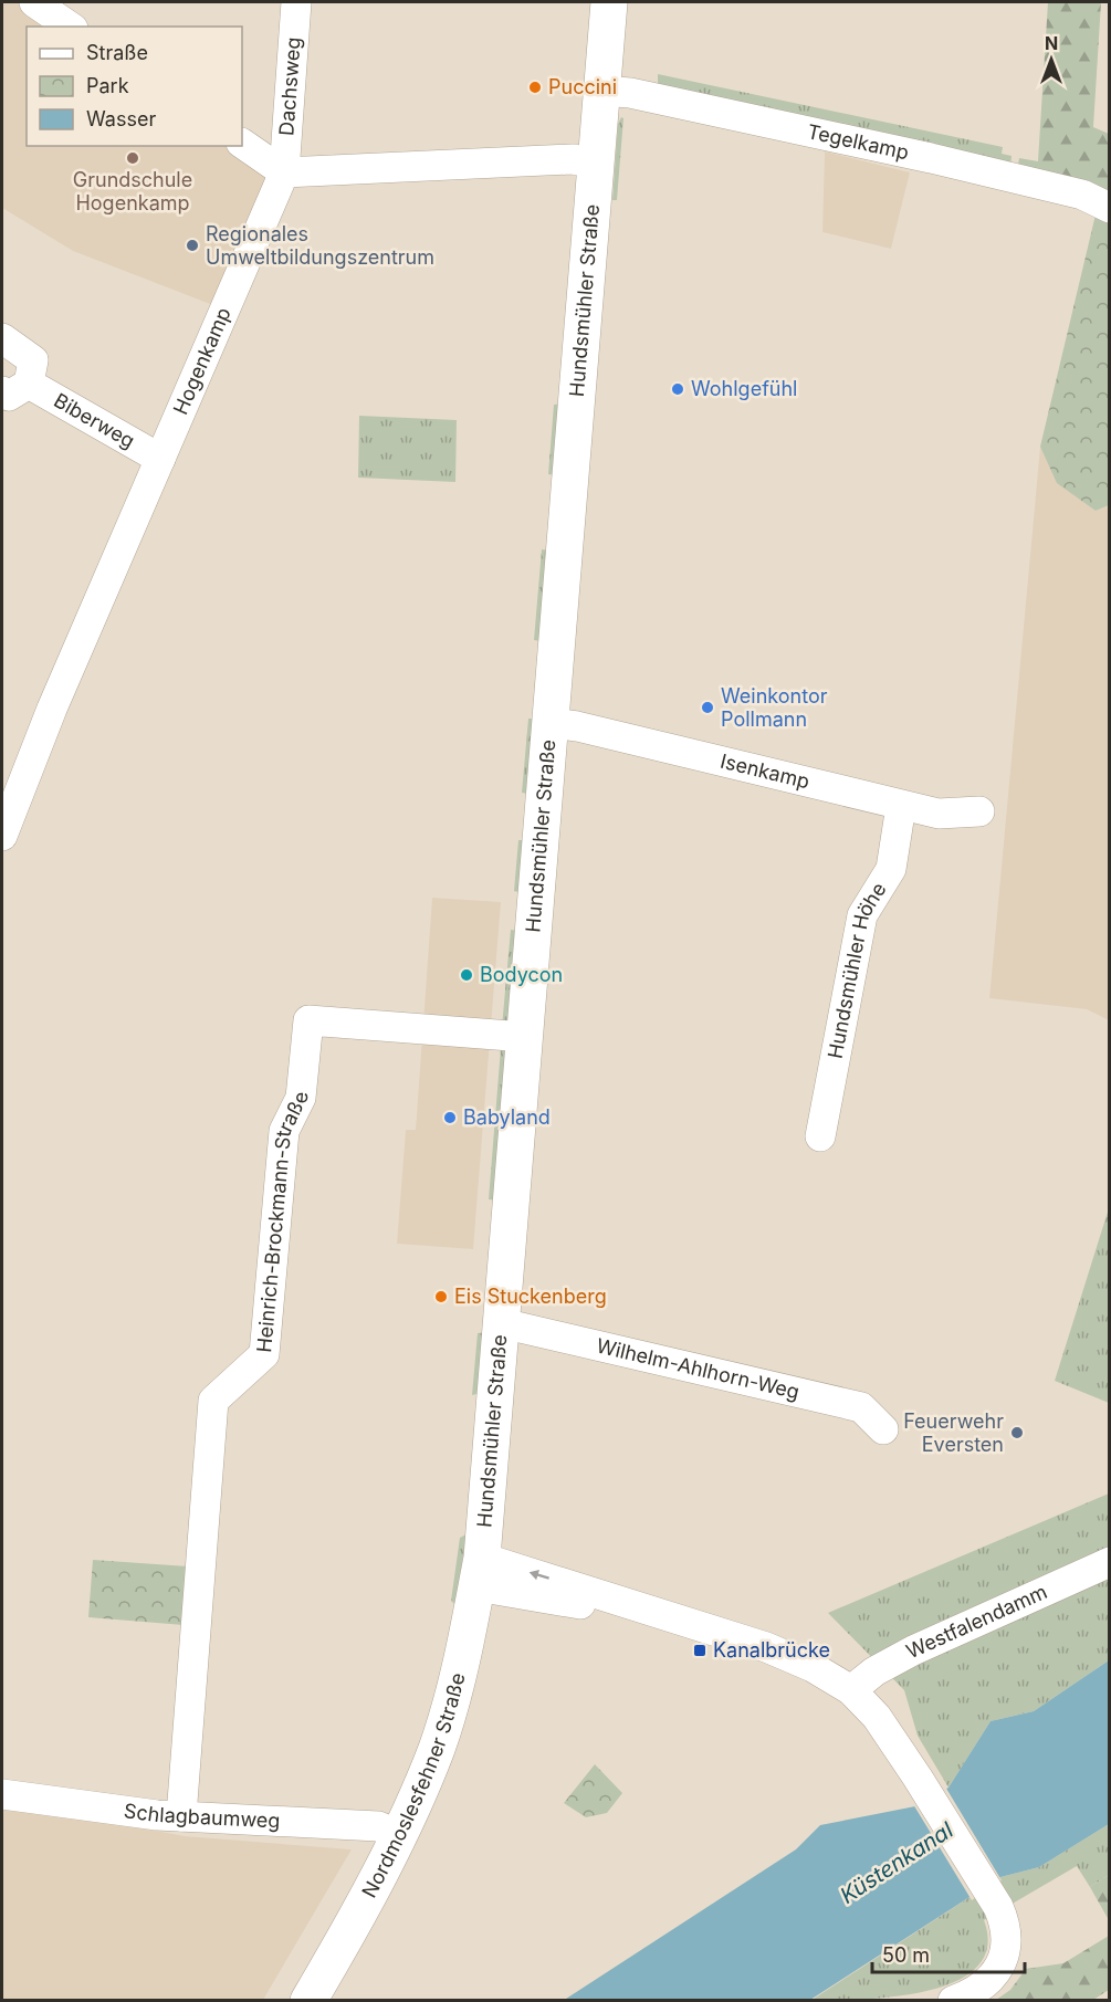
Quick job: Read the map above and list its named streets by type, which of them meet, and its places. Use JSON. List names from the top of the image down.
{
  "streets": {
    "main road": ["Hundsmühler Straße", "Nordmoslesfehner Straße"],
    "street": [
      "Dachsweg",
      "Tegelkamp",
      "Hogenkamp",
      "Biberweg",
      "Isenkamp",
      "Hundsmühler Höhe",
      "Heinrich-Brockmann-Straße",
      "Wilhelm-Ahlhorn-Weg",
      "Westfalendamm",
      "Schlagbaumweg"
    ]
  },
  "crossings": [
    ["Dachsweg", "Hogenkamp"],
    ["Tegelkamp", "Hundsmühler Straße"],
    ["Hundsmühler Straße", "Isenkamp"],
    ["Hundsmühler Straße", "Heinrich-Brockmann-Straße"],
    ["Hundsmühler Straße", "Wilhelm-Ahlhorn-Weg"],
    ["Hundsmühler Straße", "Nordmoslesfehner Straße"],
    ["Hogenkamp", "Biberweg"],
    ["Isenkamp", "Hundsmühler Höhe"],
    ["Heinrich-Brockmann-Straße", "Schlagbaumweg"],
    ["Nordmoslesfehner Straße", "Schlagbaumweg"]
  ],
  "water": ["Küstenkanal"],
  "places": {
    "other": [
      "Puccini",
      "Grundschule Hogenkamp",
      "Regionales Umweltbildungszentrum",
      "Wohlgefühl",
      "Weinkontor Pollmann",
      "Bodycon",
      "Babyland",
      "Eis Stuckenberg",
      "Feuerwehr Eversten"
    ],
    "transit": ["Kanalbrücke"]
  },
  "legend": ["Straße", "Park", "Wasser"],
  "scale_bar": "50 m",
  "north": "top"
}
